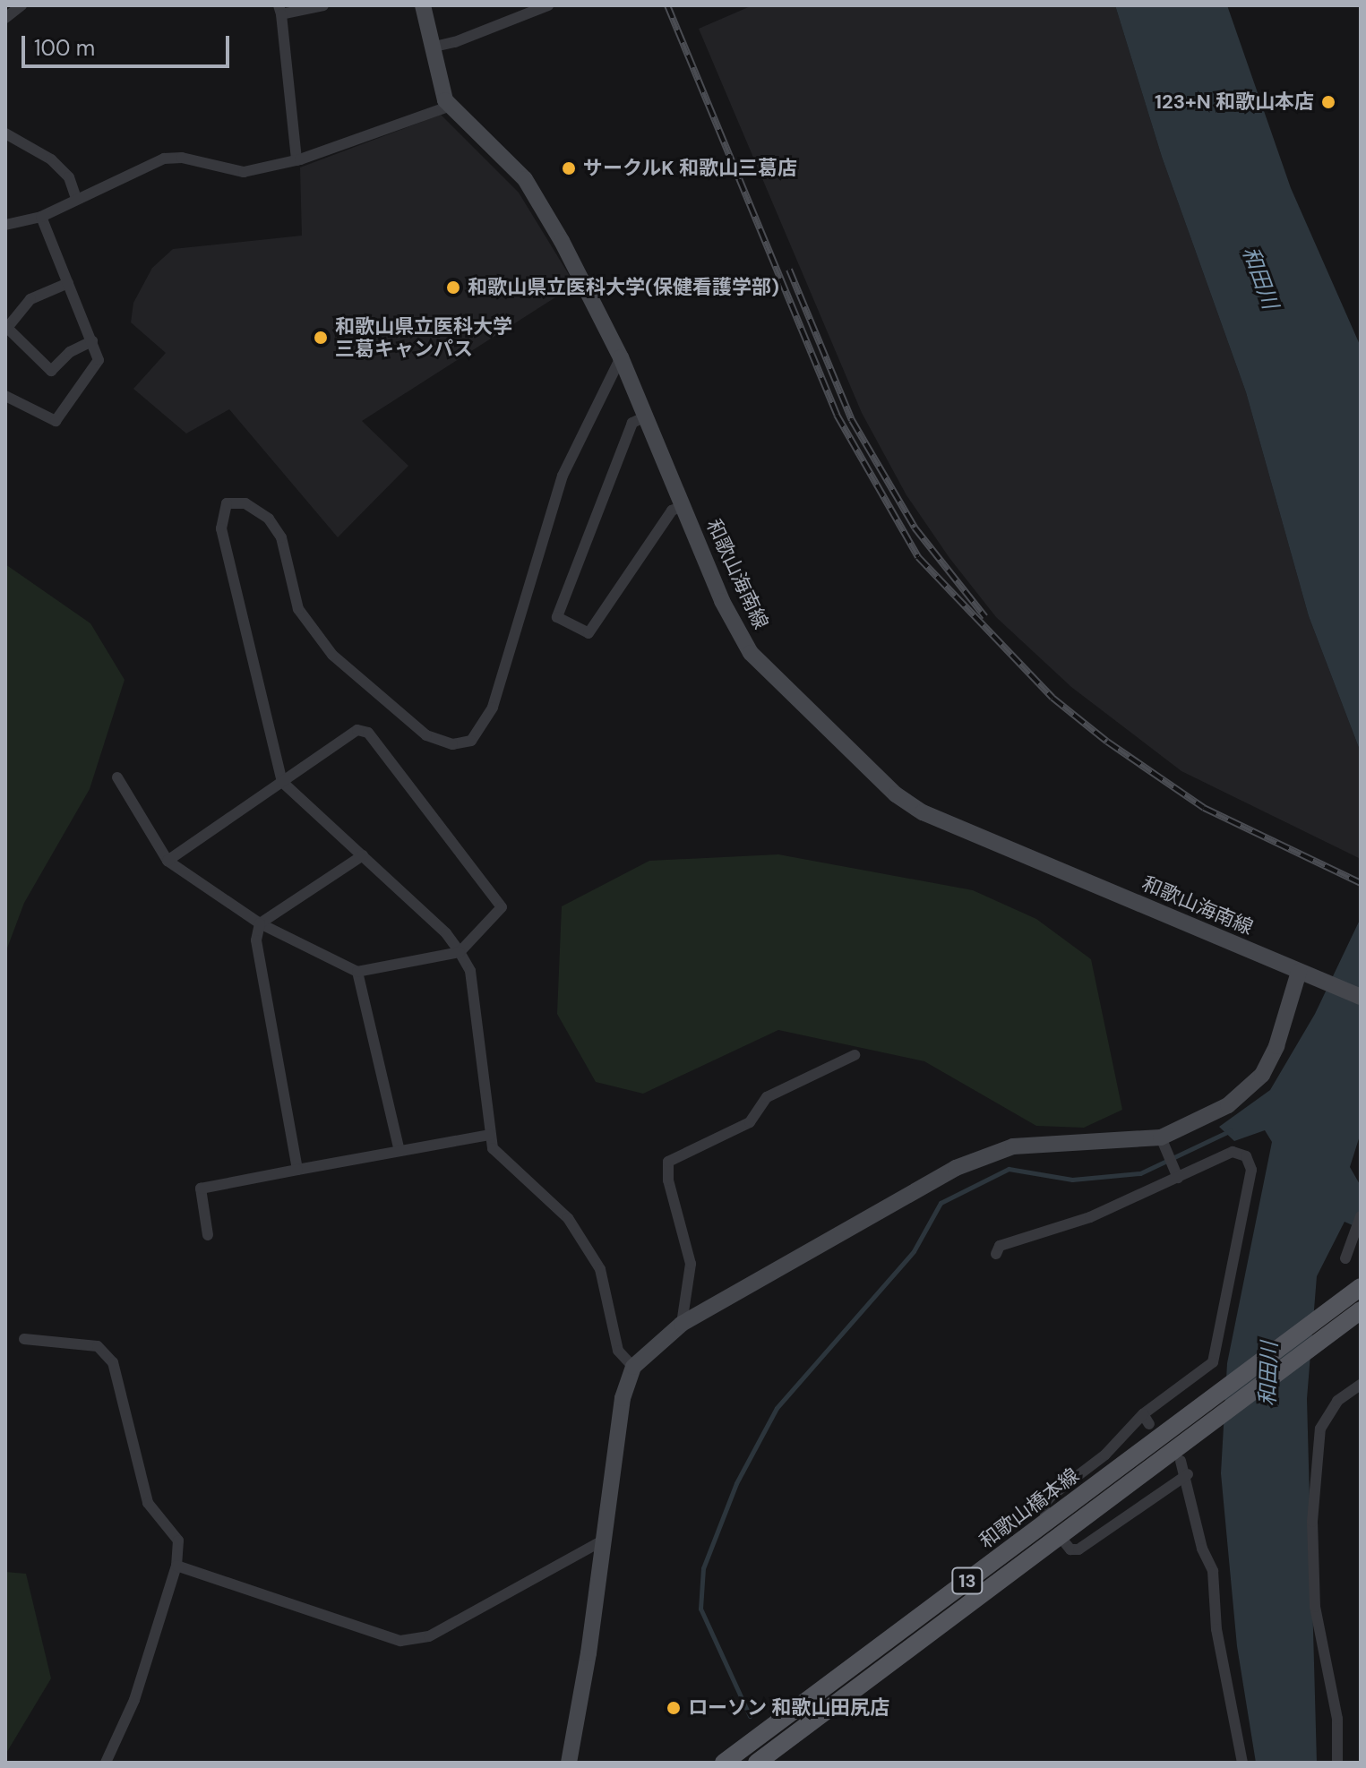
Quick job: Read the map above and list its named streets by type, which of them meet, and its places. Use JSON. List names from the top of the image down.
{
  "streets": {
    "main road": ["和歌山海南線", "和歌山橋本線", "13"]
  },
  "water": ["和田川"],
  "places": [
    "123+N 和歌山本店",
    "サークルK 和歌山三葛店",
    "和歌山県立医科大学(保健看護学部)",
    "和歌山県立医科大学 三葛キャンパス",
    "ローソン 和歌山田尻店"
  ],
  "scale_bar": "100 m"
}
